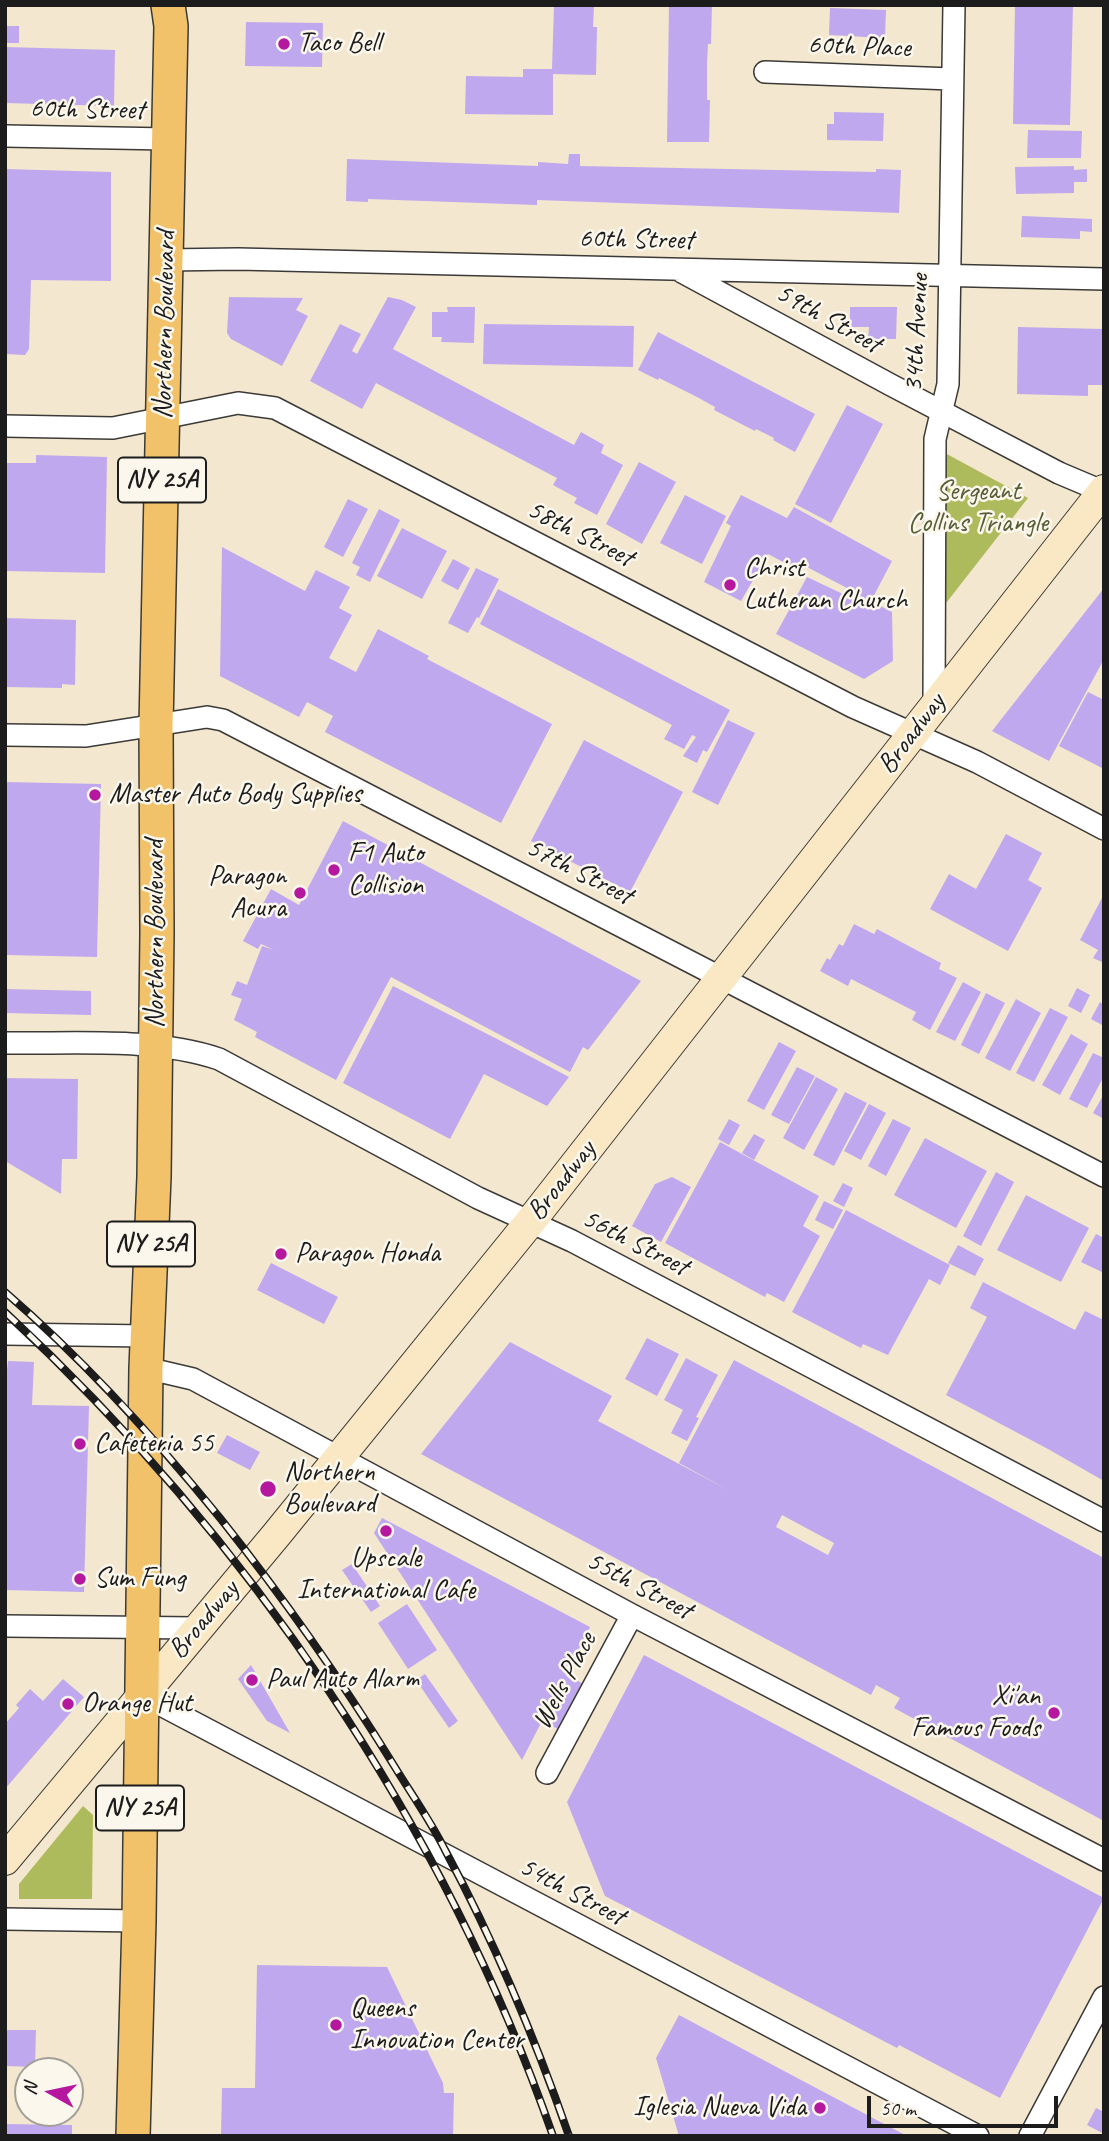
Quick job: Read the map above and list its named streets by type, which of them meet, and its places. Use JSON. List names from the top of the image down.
{
  "streets": {
    "main road": ["Northern Boulevard", "NY 25A", "Broadway"],
    "street": [
      "60th Place",
      "60th Street",
      "59th Street",
      "34th Avenue",
      "58th Street",
      "57th Street",
      "56th Street",
      "55th Street",
      "Wells Place",
      "54th Street"
    ]
  },
  "crossings": [
    ["60th Place", "34th Avenue"],
    ["60th Street", "59th Street"],
    ["60th Street", "Northern Boulevard"],
    ["60th Street", "34th Avenue"],
    ["59th Street", "34th Avenue"],
    ["59th Street", "Broadway"],
    ["Northern Boulevard", "58th Street"],
    ["Northern Boulevard", "Broadway"],
    ["Northern Boulevard", "57th Street"],
    ["Northern Boulevard", "56th Street"],
    ["Northern Boulevard", "55th Street"],
    ["Northern Boulevard", "54th Street"],
    ["34th Avenue", "Broadway"],
    ["58th Street", "Broadway"],
    ["Broadway", "57th Street"],
    ["Broadway", "56th Street"],
    ["Broadway", "55th Street"],
    ["Broadway", "54th Street"],
    ["55th Street", "Wells Place"]
  ],
  "parks": ["Sergeant Collins Triangle"],
  "places": [
    "Taco Bell",
    "Christ Lutheran Church",
    "Master Auto Body Supplies",
    "F1 Auto Collision",
    "Paragon Acura",
    "Paragon Honda",
    "Cafeteria 55",
    "Northern Boulevard",
    "Upscale International Cafe",
    "Sum Fung",
    "Paul Auto Alarm",
    "Orange Hut",
    "Xi'an Famous Foods",
    "Queens Innovation Center",
    "Iglesia Nueva Vida"
  ],
  "scale_bar": "50 m",
  "north": "left"
}
